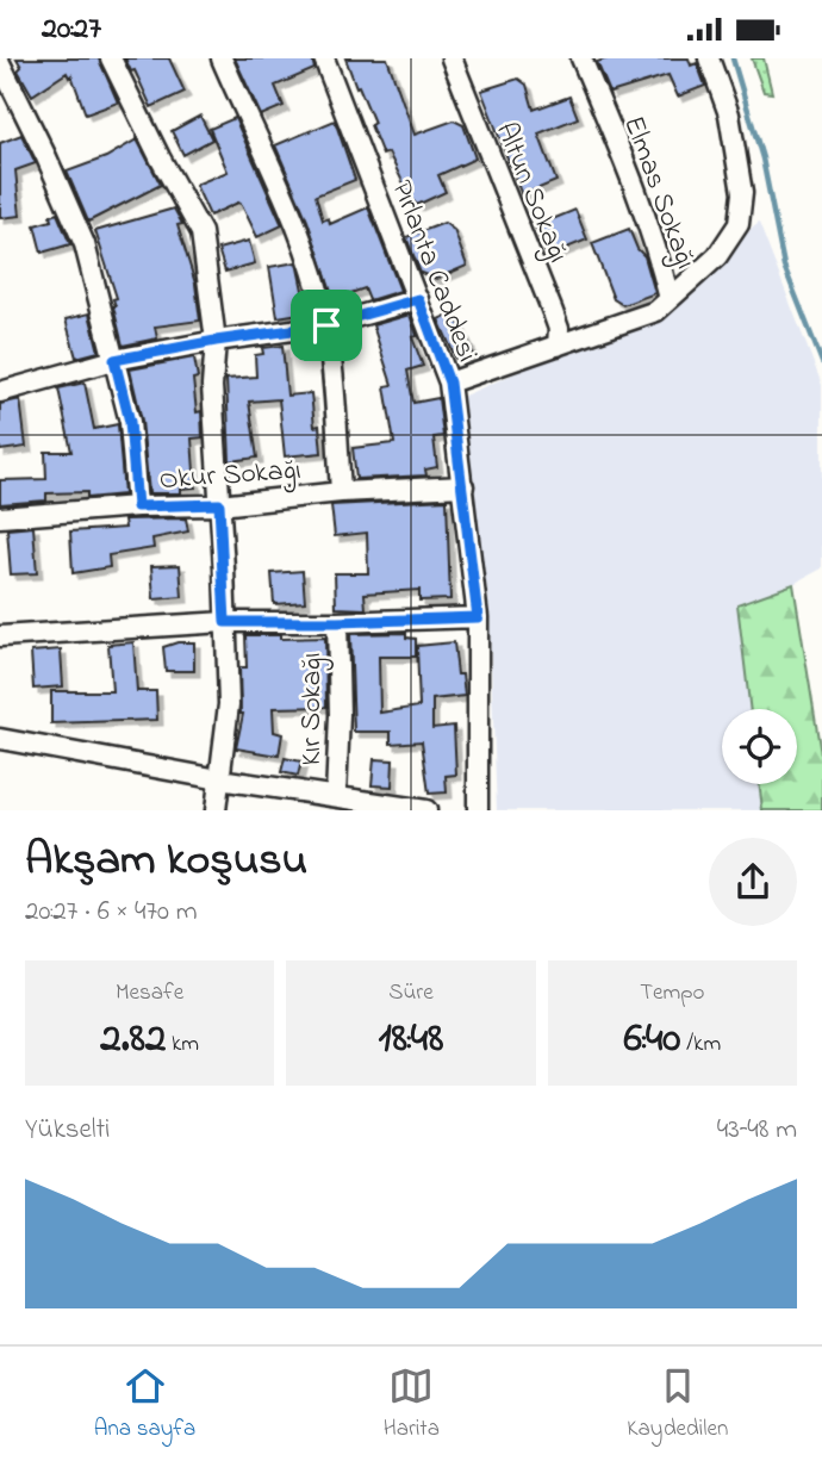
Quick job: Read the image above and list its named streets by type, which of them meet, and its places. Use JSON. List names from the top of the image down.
{
  "streets": {
    "street": [
      "Altun Sokağı",
      "Elmas Sokağı",
      "Pırlanta Caddesi",
      "Okur Sokağı",
      "Kır Sokağı"
    ]
  },
  "crossings": [
    ["Pırlanta Caddesi", "Okur Sokağı"]
  ],
  "page": {
    "status": "20:27",
    "heading": ["Akşam koşusu", "20:27 · 6 × 470 m"],
    "stats": [
      ["Mesafe", "2.82 km"],
      ["Süre", "18:48"],
      ["Tempo", "6:40 /km"]
    ],
    "chart": ["Yükselti", "43–48 m"],
    "tabs": ["Ana sayfa", "Harita", "Kaydedilen"]
  }
}
